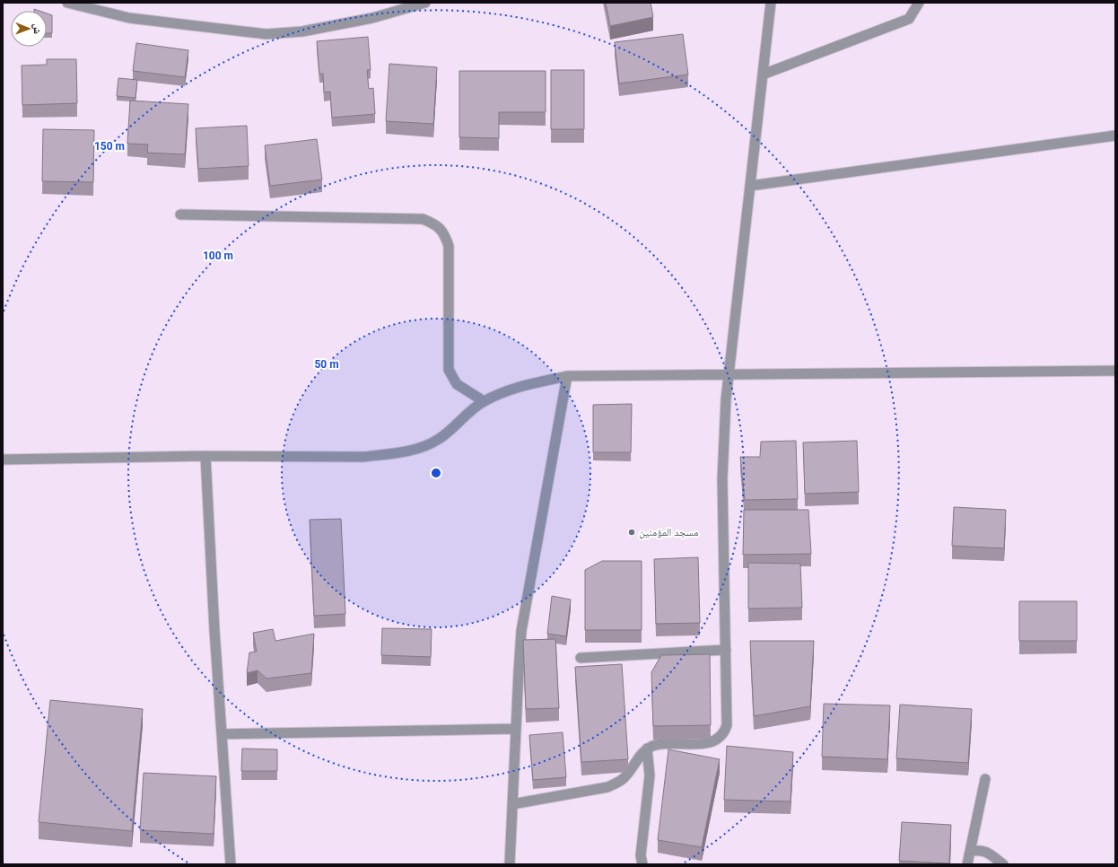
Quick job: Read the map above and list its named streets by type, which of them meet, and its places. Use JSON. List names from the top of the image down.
{
  "places": ["مسجد المؤمنين"],
  "north": "right",
  "rings": ["150 m", "100 m", "50 m"]
}
